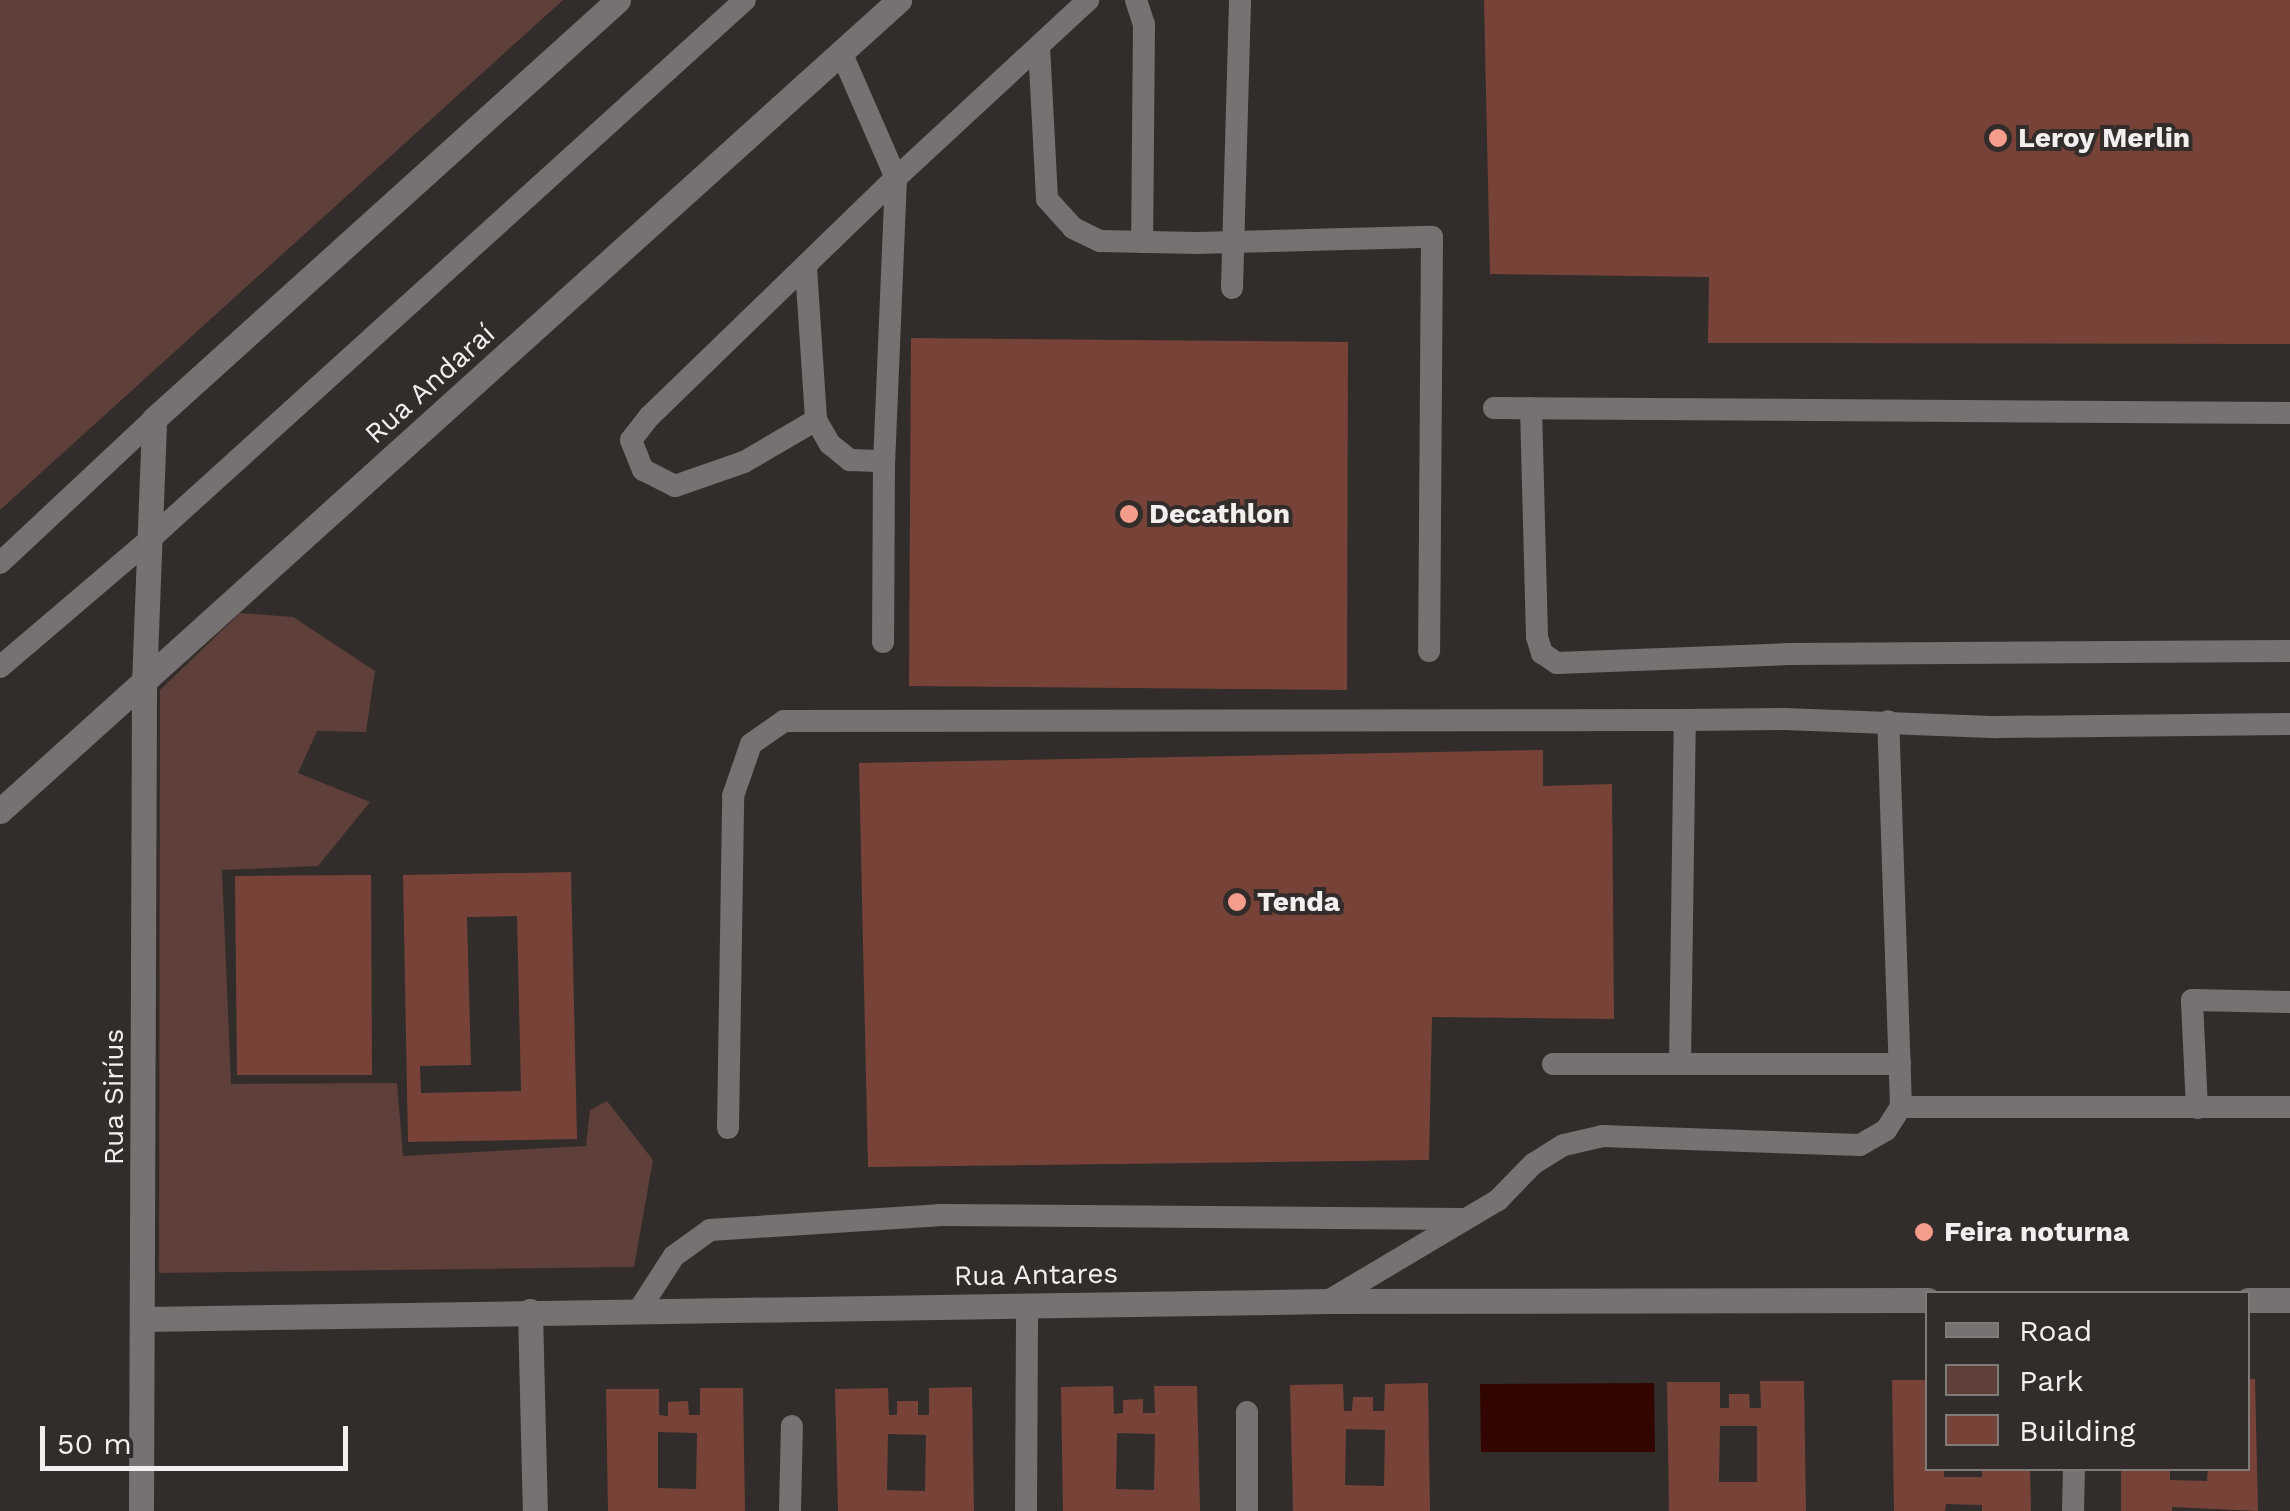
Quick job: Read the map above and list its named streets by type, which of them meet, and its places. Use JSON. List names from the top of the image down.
{
  "streets": {
    "street": ["Rua Andaraí", "Rua Siríus", "Rua Antares"]
  },
  "crossings": [
    ["Rua Andaraí", "Rua Siríus"],
    ["Rua Siríus", "Rua Antares"]
  ],
  "places": [
    "Leroy Merlin",
    "Decathlon",
    "Tenda",
    "Feira noturna"
  ],
  "legend": ["Road", "Park", "Building"],
  "scale_bar": "50 m"
}
